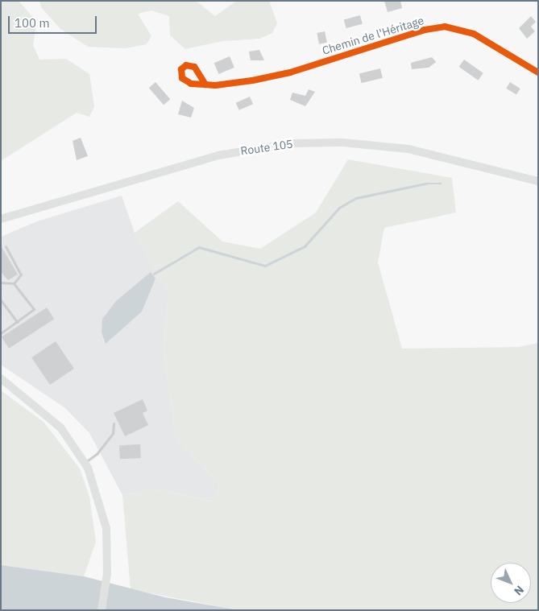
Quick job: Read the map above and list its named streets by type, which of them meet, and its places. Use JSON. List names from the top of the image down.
{
  "streets": {
    "main road": ["Route 105"],
    "street": ["Chemin de l'Héritage"]
  },
  "scale_bar": "100 m",
  "north": "bottom right"
}
